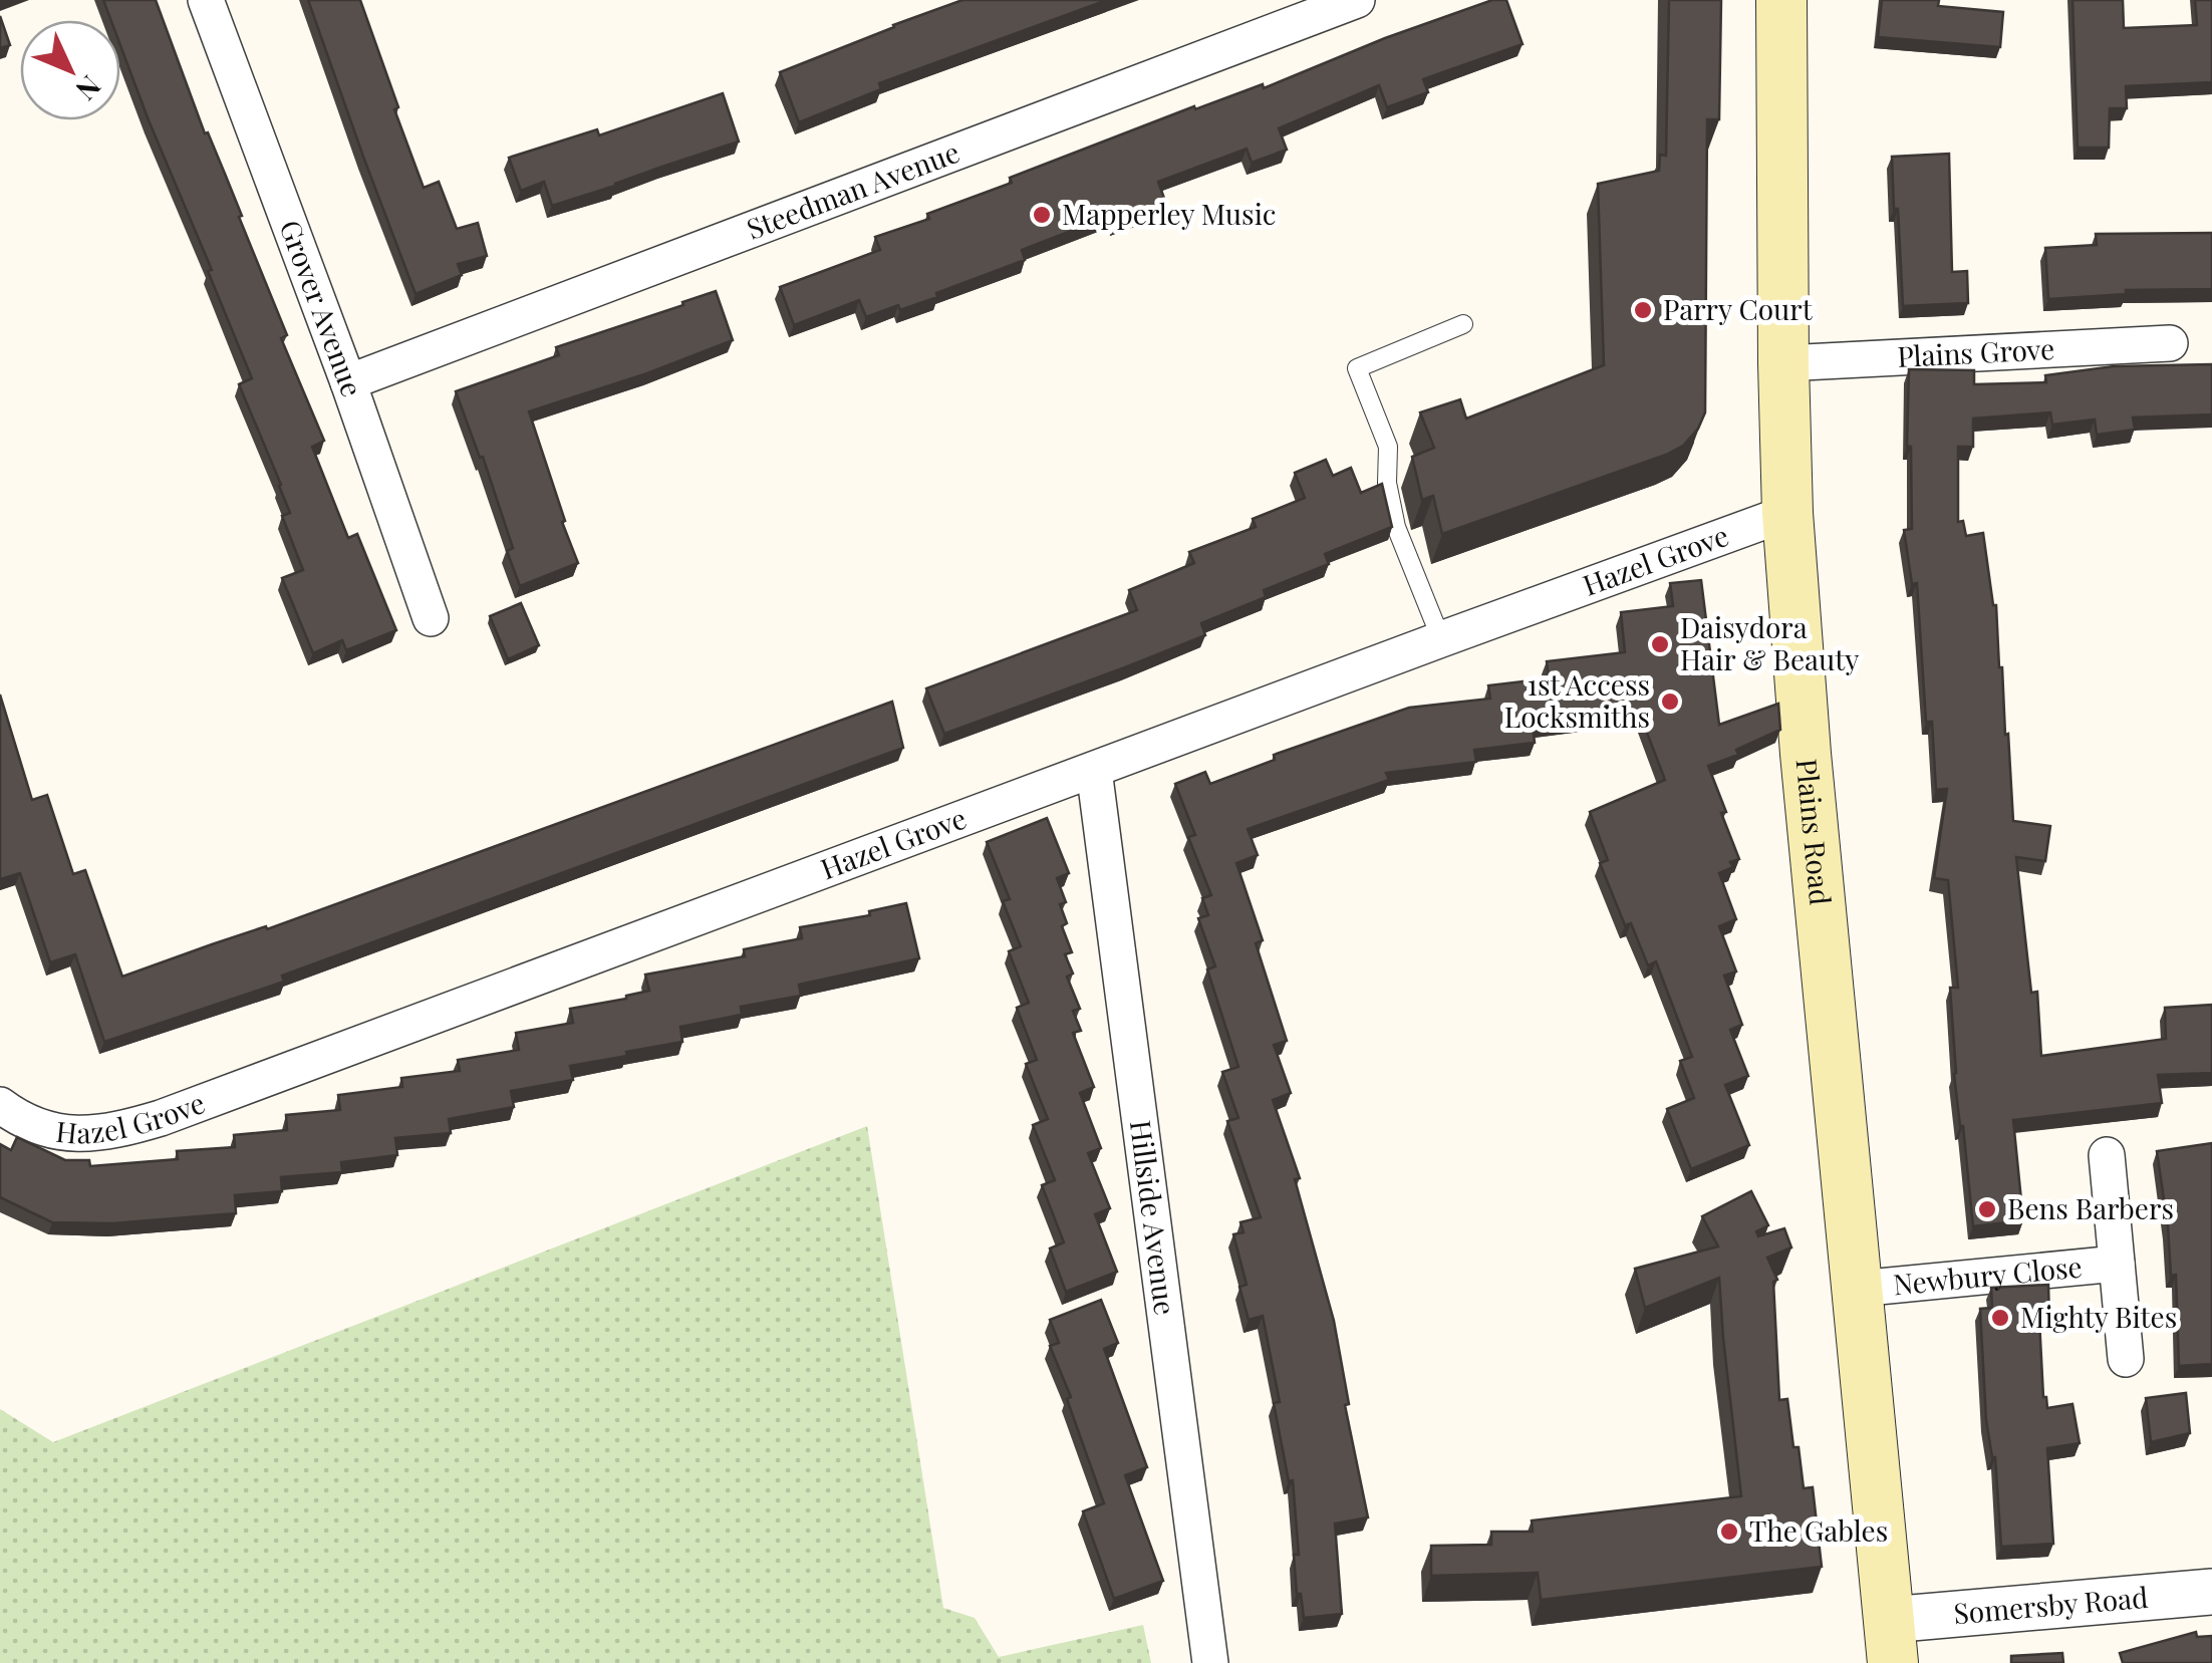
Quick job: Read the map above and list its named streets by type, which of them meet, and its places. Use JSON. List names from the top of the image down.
{
  "streets": {
    "main road": ["Plains Road"],
    "street": [
      "Steedman Avenue",
      "Grover Avenue",
      "Plains Grove",
      "Hazel Grove",
      "Hillside Avenue",
      "Newbury Close",
      "Somersby Road"
    ]
  },
  "crossings": [
    ["Steedman Avenue", "Grover Avenue"],
    ["Plains Grove", "Plains Road"],
    ["Hazel Grove", "Plains Road"],
    ["Hazel Grove", "Hillside Avenue"],
    ["Plains Road", "Newbury Close"],
    ["Plains Road", "Somersby Road"]
  ],
  "places": [
    "Mapperley Music",
    "Parry Court",
    "Daisydora Hair & Beauty",
    "1st Access Locksmiths",
    "Bens Barbers",
    "Mighty Bites",
    "The Gables"
  ],
  "north": "bottom right"
}
